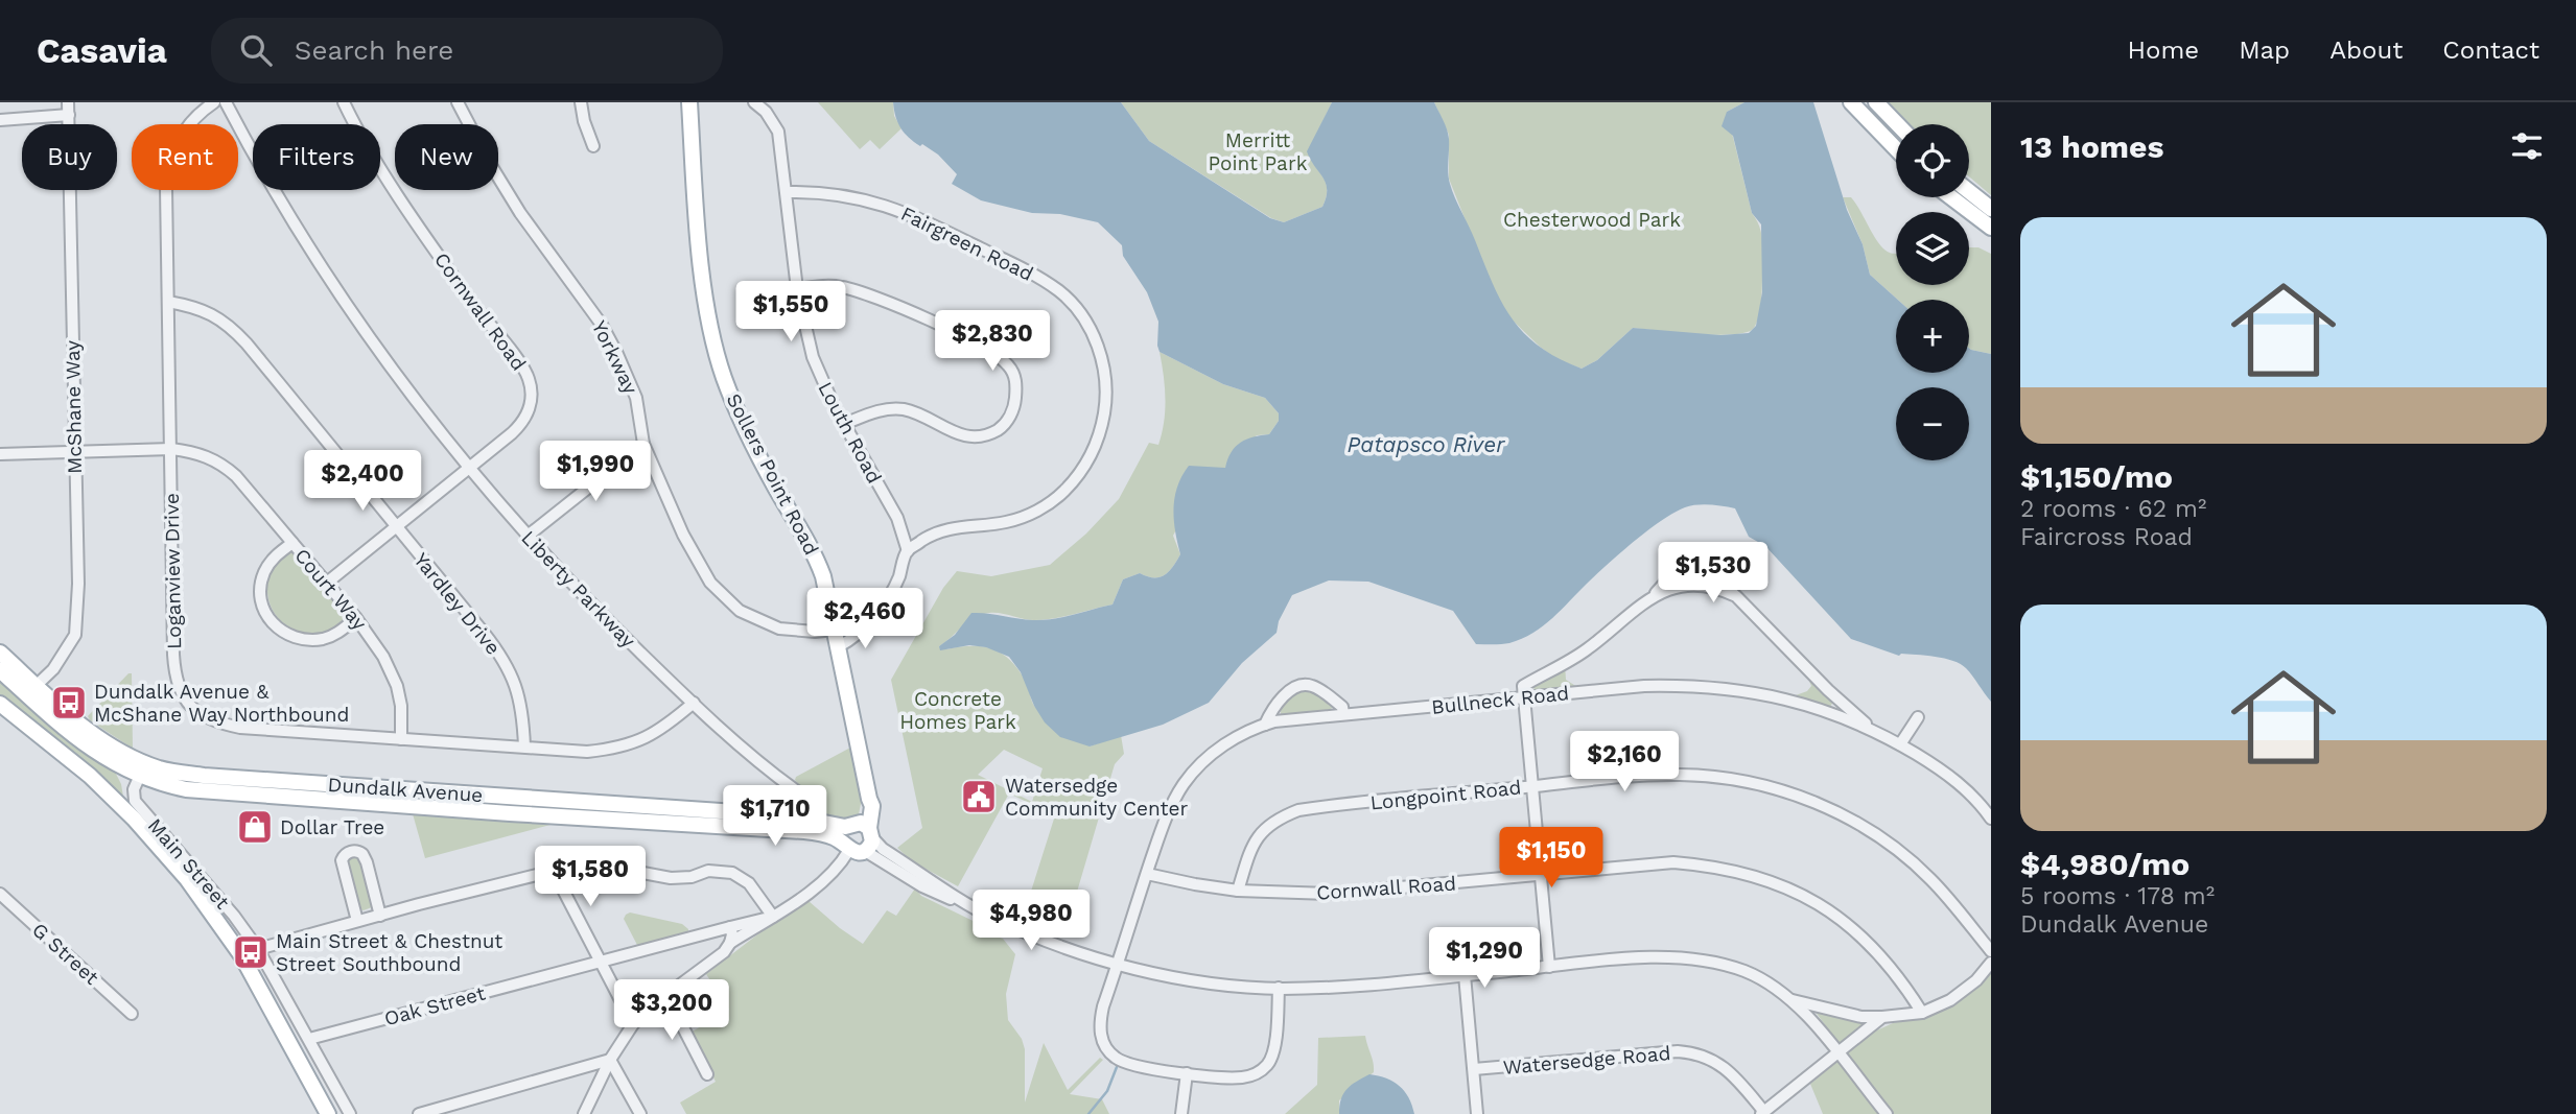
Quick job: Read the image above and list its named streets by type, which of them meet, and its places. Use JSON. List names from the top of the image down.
{
  "streets": {
    "main road": ["Sollers Point Road", "Dundalk Avenue"],
    "street": [
      "Fairgreen Road",
      "Cornwall Road",
      "Yorkway",
      "McShane Way",
      "Louth Road",
      "Loganview Drive",
      "Court Way",
      "Liberty Parkway",
      "Yardley Drive",
      "Bullneck Road",
      "Longpoint Road",
      "Main Street",
      "G Street",
      "Oak Street",
      "Watersedge Road"
    ]
  },
  "crossings": [
    ["Fairgreen Road", "Louth Road"],
    ["Cornwall Road", "Court Way"],
    ["Cornwall Road", "Liberty Parkway"],
    ["Cornwall Road", "Yardley Drive"],
    ["Cornwall Road", "Bullneck Road"],
    ["Cornwall Road", "Longpoint Road"],
    ["Yorkway", "Sollers Point Road"],
    ["McShane Way", "Court Way"],
    ["McShane Way", "Dundalk Avenue"],
    ["Sollers Point Road", "Dundalk Avenue"],
    ["Loganview Drive", "Court Way"],
    ["Loganview Drive", "Liberty Parkway"],
    ["Loganview Drive", "Yardley Drive"],
    ["Liberty Parkway", "Dundalk Avenue"],
    ["Bullneck Road", "Dundalk Avenue"],
    ["Dundalk Avenue", "Main Street"],
    ["Main Street", "Oak Street"]
  ],
  "water": ["Patapsco River"],
  "parks": ["Merritt Point Park", "Chesterwood Park", "Concrete Homes Park"],
  "places": {
    "bus stop": ["Dundalk Avenue & McShane Way Northbound", "Main Street & Chestnut Street Southbound"],
    "public building": ["Watersedge Community Center"],
    "shop": ["Dollar Tree"]
  },
  "page": {
    "header": "Casavia",
    "search": "Search here",
    "nav": [
      "Home",
      "Map",
      "About",
      "Contact"
    ],
    "heading": "13 homes",
    "map_buttons": ["+", "−"],
    "chip": [
      "Buy",
      "Rent",
      "Filters",
      "New"
    ],
    "list": [
      {
        "name": "$1,150/mo",
        "note": "2 rooms · 62 m² · Faircross Road"
      },
      {
        "name": "$4,980/mo",
        "note": "5 rooms · 178 m² · Dundalk Avenue"
      }
    ],
    "price": [
      "$1,550",
      "$2,830",
      "$1,990",
      "$2,400",
      "$1,530",
      "$2,460",
      "$2,160",
      "$1,710",
      "$1,150",
      "$1,580",
      "$4,980",
      "$1,290",
      "$3,200"
    ]
  }
}
